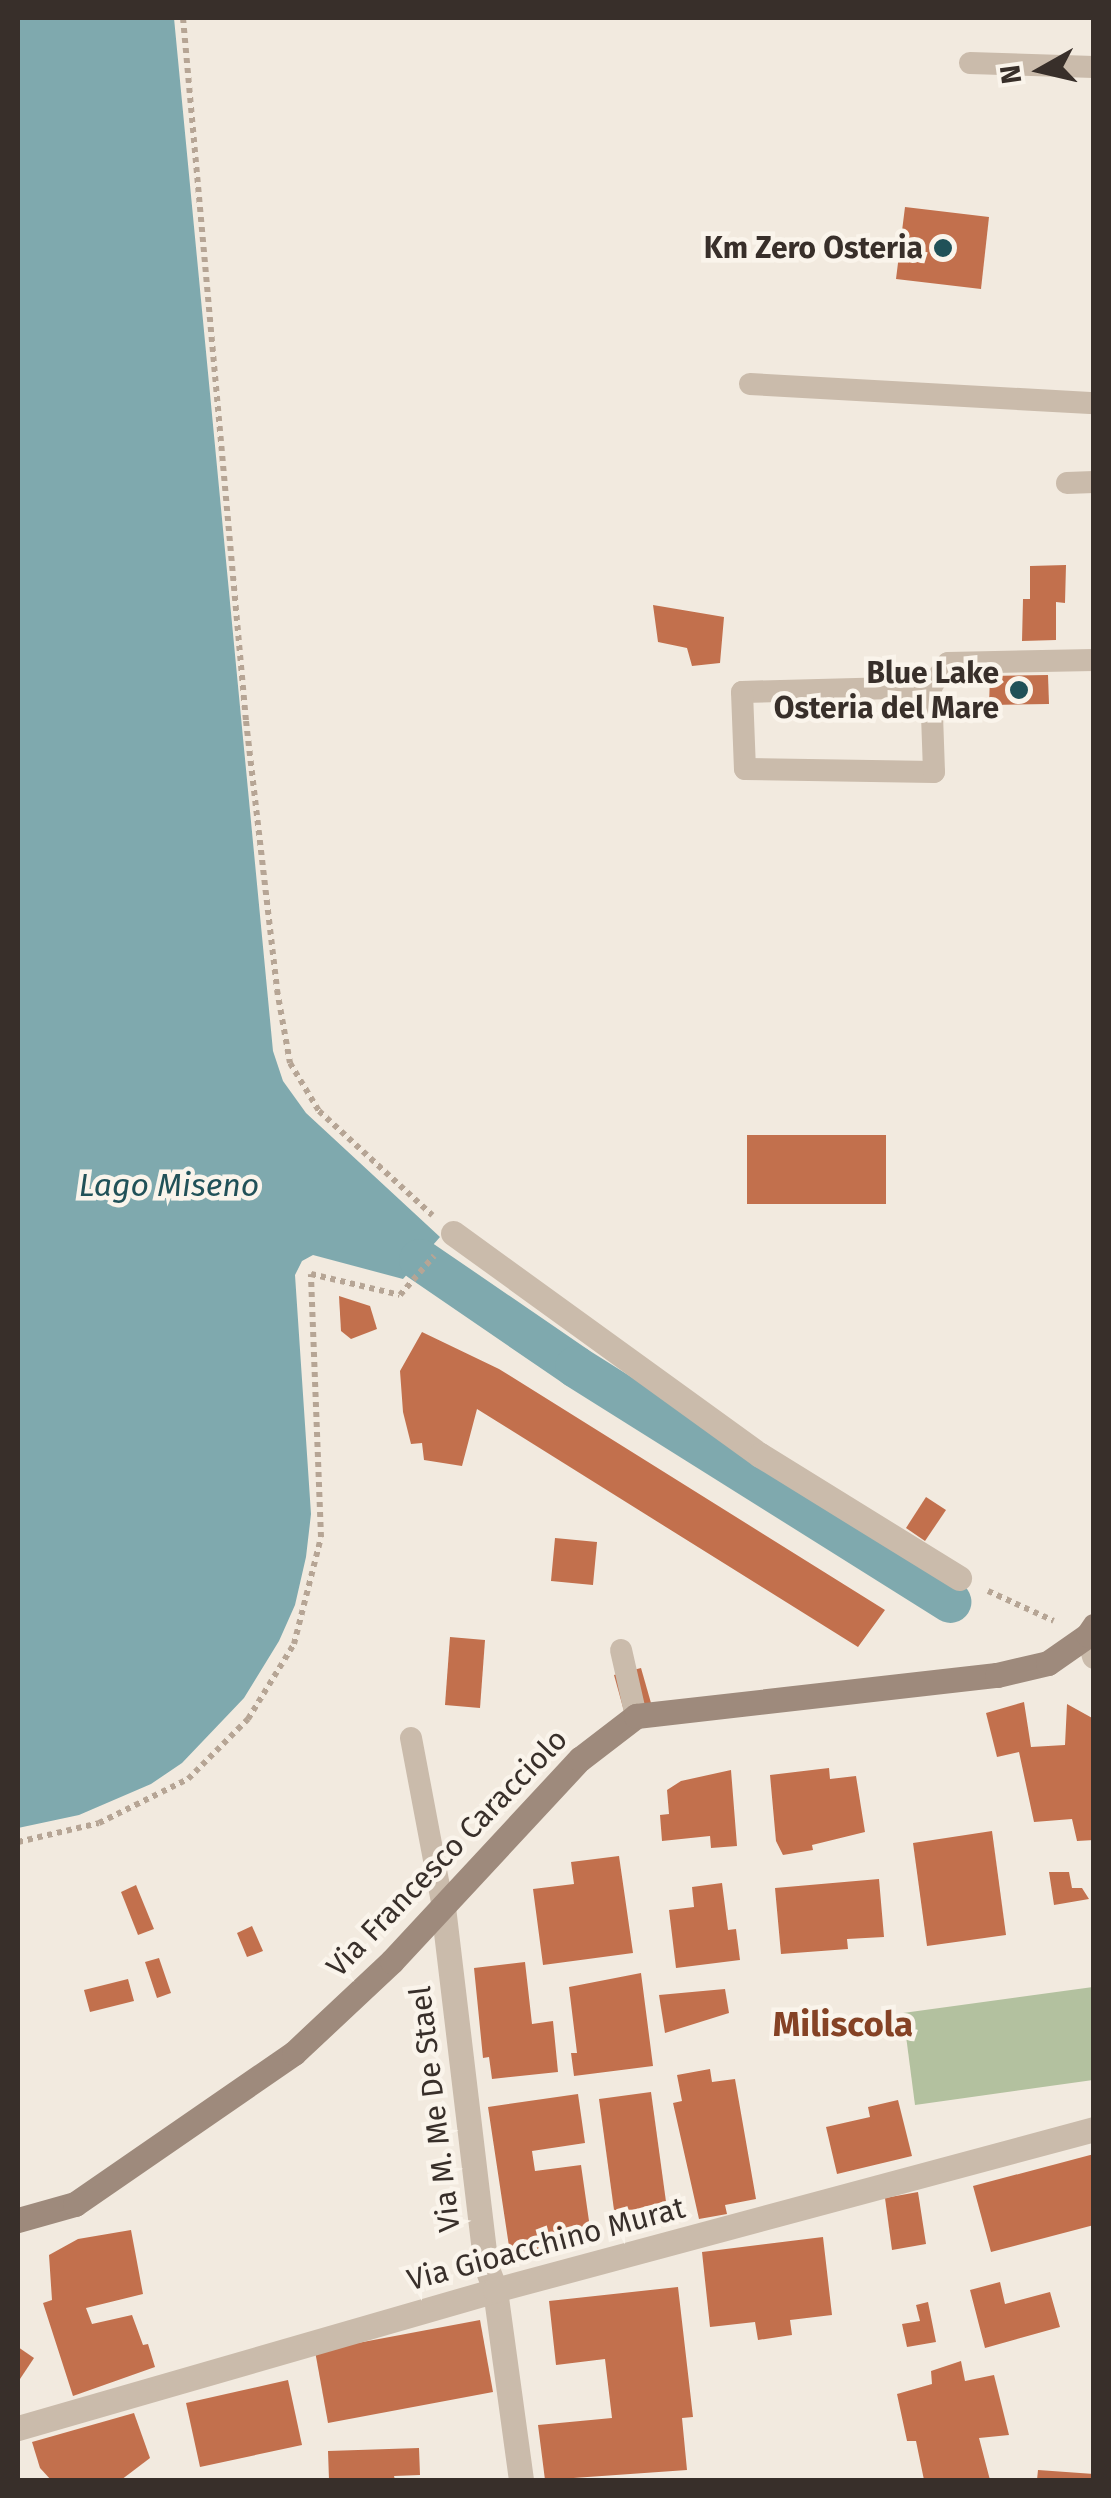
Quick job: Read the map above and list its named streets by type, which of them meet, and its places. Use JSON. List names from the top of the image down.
{
  "streets": {
    "main road": ["Via Francesco Caracciolo"],
    "street": ["Via M. Me De Stael", "Via Gioacchino Murat"]
  },
  "crossings": [
    ["Via Francesco Caracciolo", "Via M. Me De Stael"],
    ["Via M. Me De Stael", "Via Gioacchino Murat"]
  ],
  "districts": ["Miliscola"],
  "water": ["Lago Miseno"],
  "places": ["Km Zero Osteria", "Blue Lake Osteria del Mare"],
  "north": "left"
}
